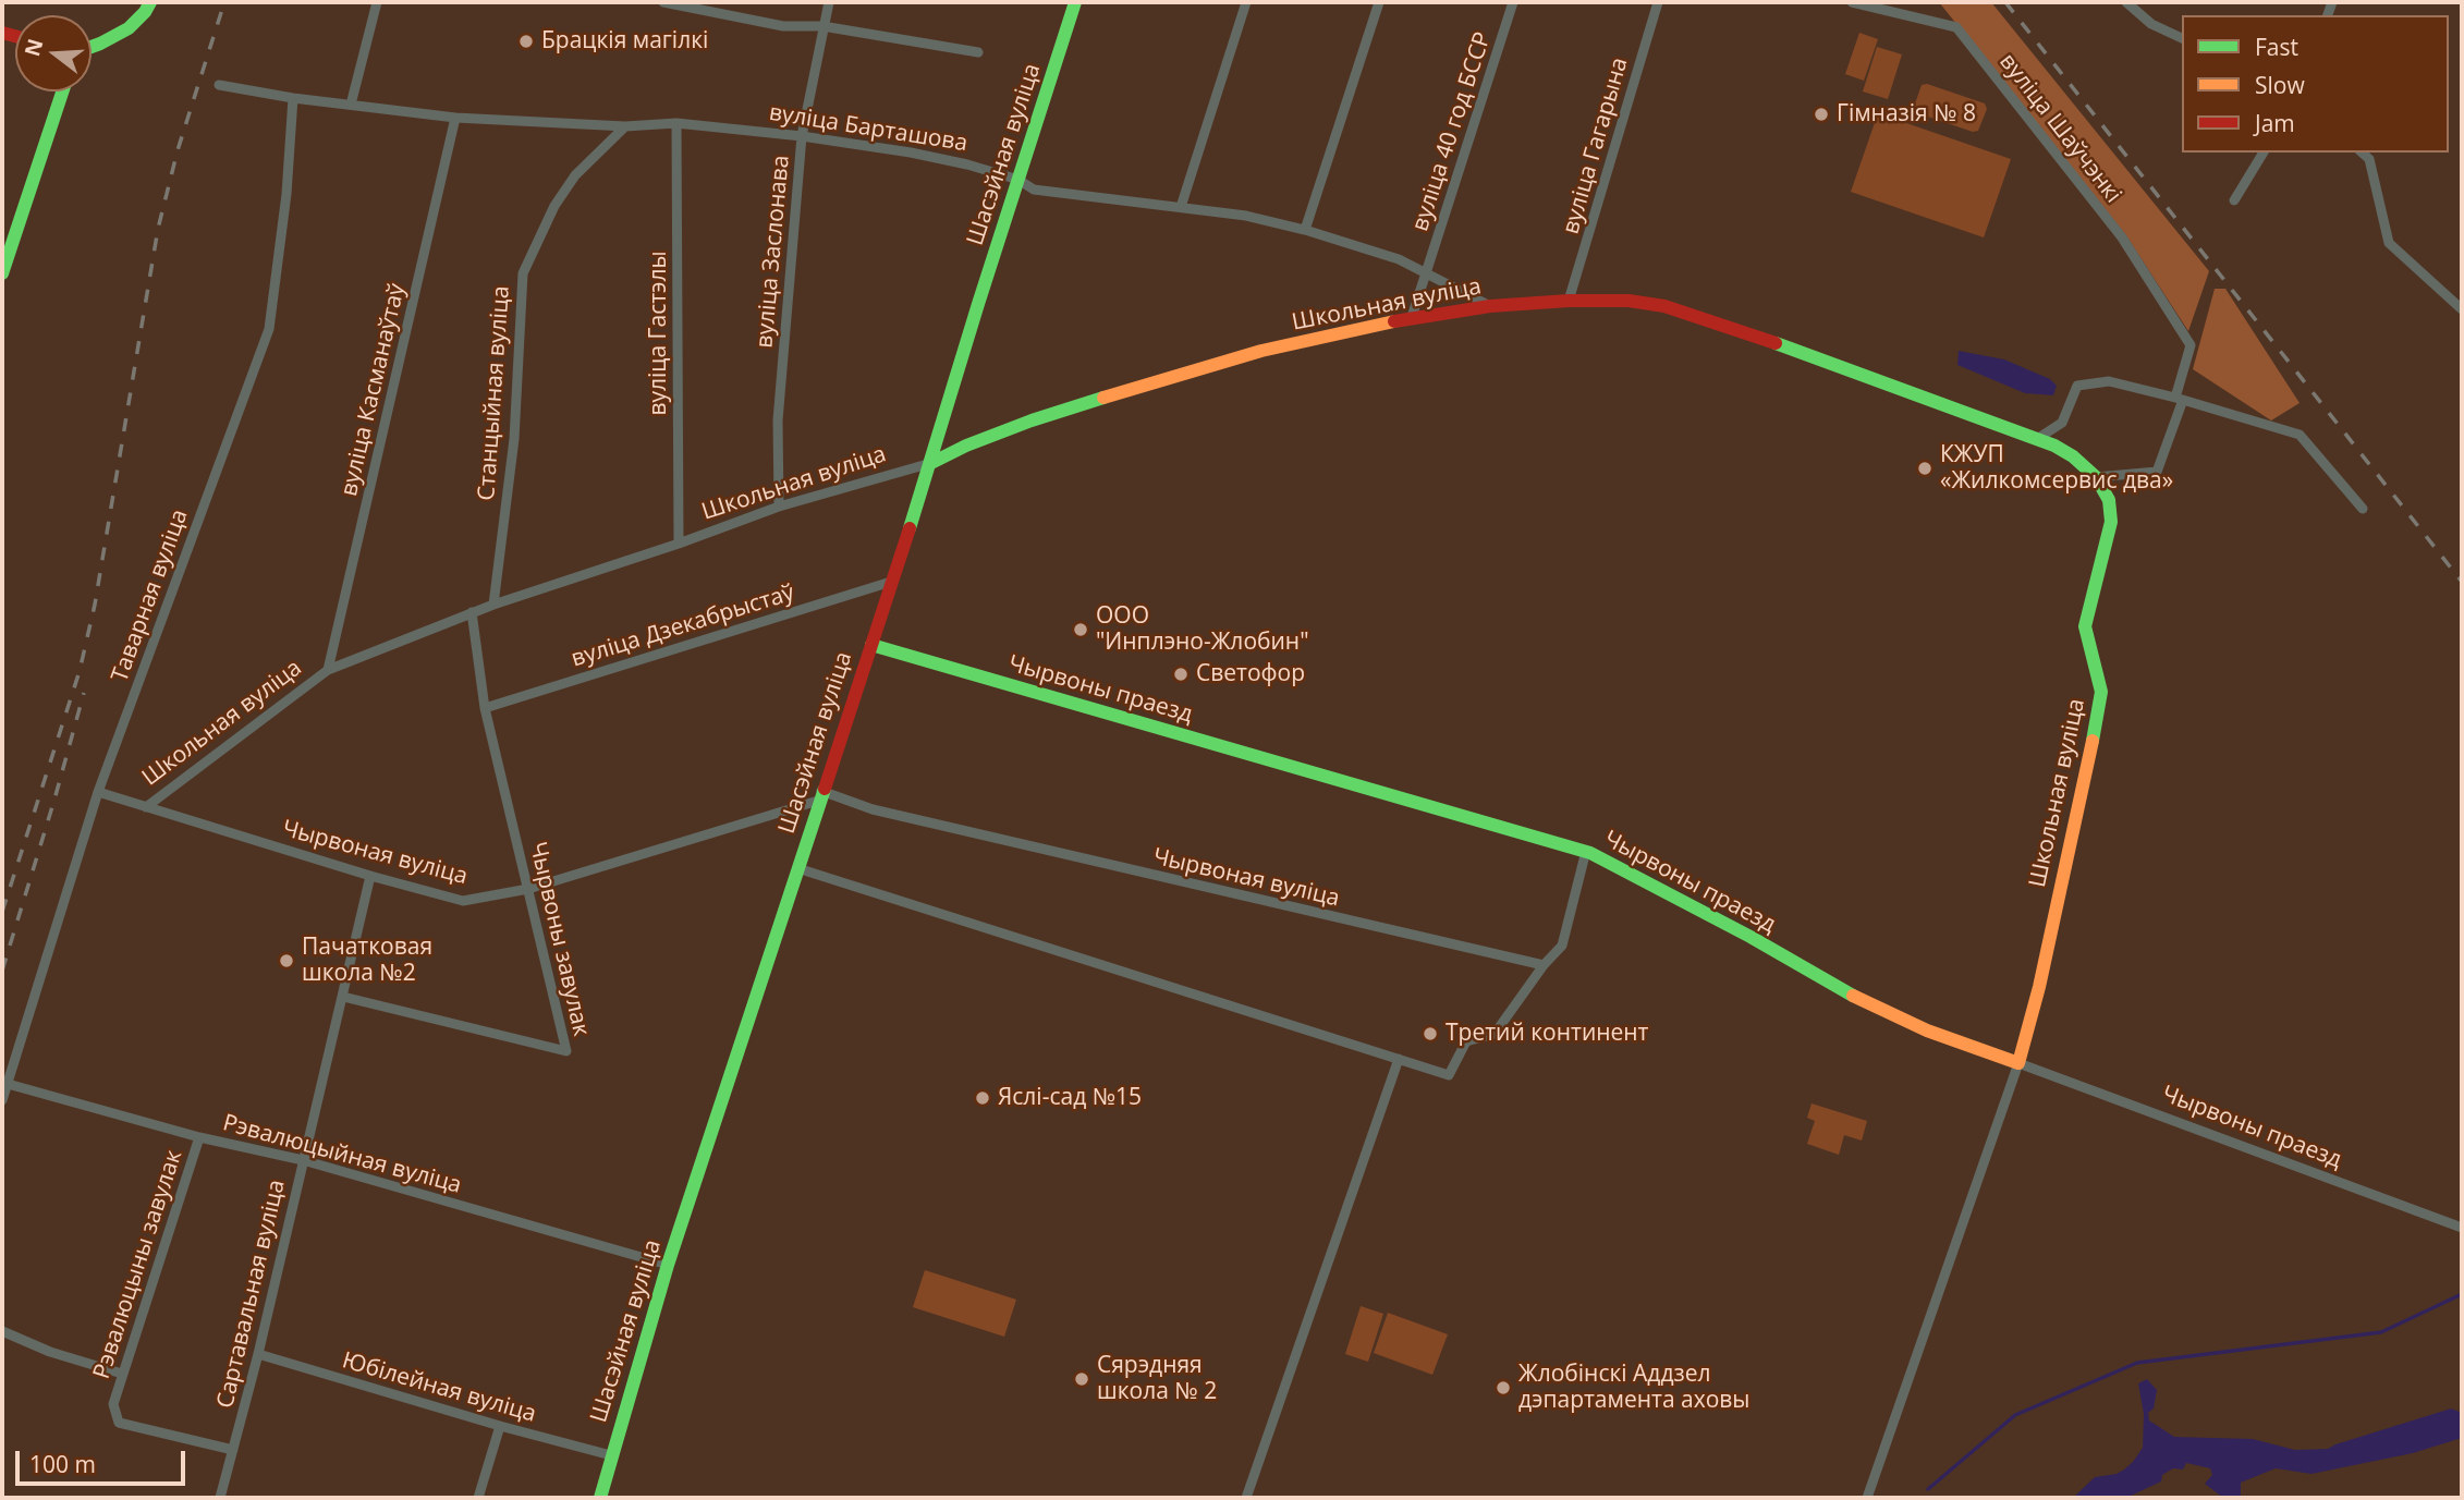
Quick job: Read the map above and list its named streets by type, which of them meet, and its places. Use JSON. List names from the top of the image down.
{
  "streets": {
    "street": [
      "вуліца Барташова",
      "вуліца Шаўчэнкі",
      "вуліца 40 год БССР",
      "вуліца Гагарына",
      "Шасэйная вуліца",
      "вуліца Заслонава",
      "Школьная вуліца",
      "вуліца Гастэлы",
      "вуліца Касманаўтаў",
      "Станцыйная вуліца",
      "Таварная вуліца",
      "вуліца Дзекабрыстаў",
      "Чырвоны праезд",
      "Чырвоная вуліца",
      "Чырвоны завулак",
      "Рэвалюцыйная вуліца",
      "Рэвалюцыны завулак",
      "Сартавальная вуліца",
      "Юбілейная вуліца"
    ]
  },
  "crossings": [
    ["вуліца Барташова", "вуліца 40 год БССР"],
    ["вуліца Барташова", "Шасэйная вуліца"],
    ["вуліца Барташова", "вуліца Заслонава"],
    ["вуліца Барташова", "Школьная вуліца"],
    ["вуліца Барташова", "вуліца Гастэлы"],
    ["вуліца Барташова", "вуліца Касманаўтаў"],
    ["вуліца Барташова", "Станцыйная вуліца"],
    ["вуліца Барташова", "Таварная вуліца"],
    ["вуліца 40 год БССР", "Школьная вуліца"],
    ["вуліца Гагарына", "Школьная вуліца"],
    ["Шасэйная вуліца", "Школьная вуліца"],
    ["Шасэйная вуліца", "вуліца Дзекабрыстаў"],
    ["Шасэйная вуліца", "Чырвоны праезд"],
    ["Шасэйная вуліца", "Чырвоная вуліца"],
    ["Шасэйная вуліца", "Рэвалюцыйная вуліца"],
    ["Шасэйная вуліца", "Юбілейная вуліца"],
    ["вуліца Заслонава", "Школьная вуліца"],
    ["Школьная вуліца", "вуліца Гастэлы"],
    ["Школьная вуліца", "вуліца Касманаўтаў"],
    ["Школьная вуліца", "Станцыйная вуліца"],
    ["Школьная вуліца", "Чырвоны праезд"],
    ["Школьная вуліца", "Чырвоная вуліца"],
    ["Школьная вуліца", "Чырвоны завулак"],
    ["Таварная вуліца", "Чырвоная вуліца"],
    ["Таварная вуліца", "Рэвалюцыйная вуліца"],
    ["вуліца Дзекабрыстаў", "Чырвоны завулак"],
    ["Чырвоная вуліца", "Чырвоны завулак"],
    ["Чырвоная вуліца", "Сартавальная вуліца"],
    ["Чырвоны завулак", "Сартавальная вуліца"],
    ["Рэвалюцыйная вуліца", "Рэвалюцыны завулак"],
    ["Рэвалюцыйная вуліца", "Сартавальная вуліца"],
    ["Рэвалюцыны завулак", "Сартавальная вуліца"],
    ["Сартавальная вуліца", "Юбілейная вуліца"]
  ],
  "places": [
    "Брацкія магілкі",
    "Гімназія № 8",
    "КЖУП «Жилкомсервис два»",
    "ООО \"Инплэно-Жлобин\"",
    "Светофор",
    "Пачатковая школа №2",
    "Третий континент",
    "Яслі-сад №15",
    "Сярэдняя школа № 2",
    "Жлобінскі Аддзел дэпартамента аховы"
  ],
  "legend": ["Fast", "Slow", "Jam"],
  "scale_bar": "100 m",
  "north": "left"
}
